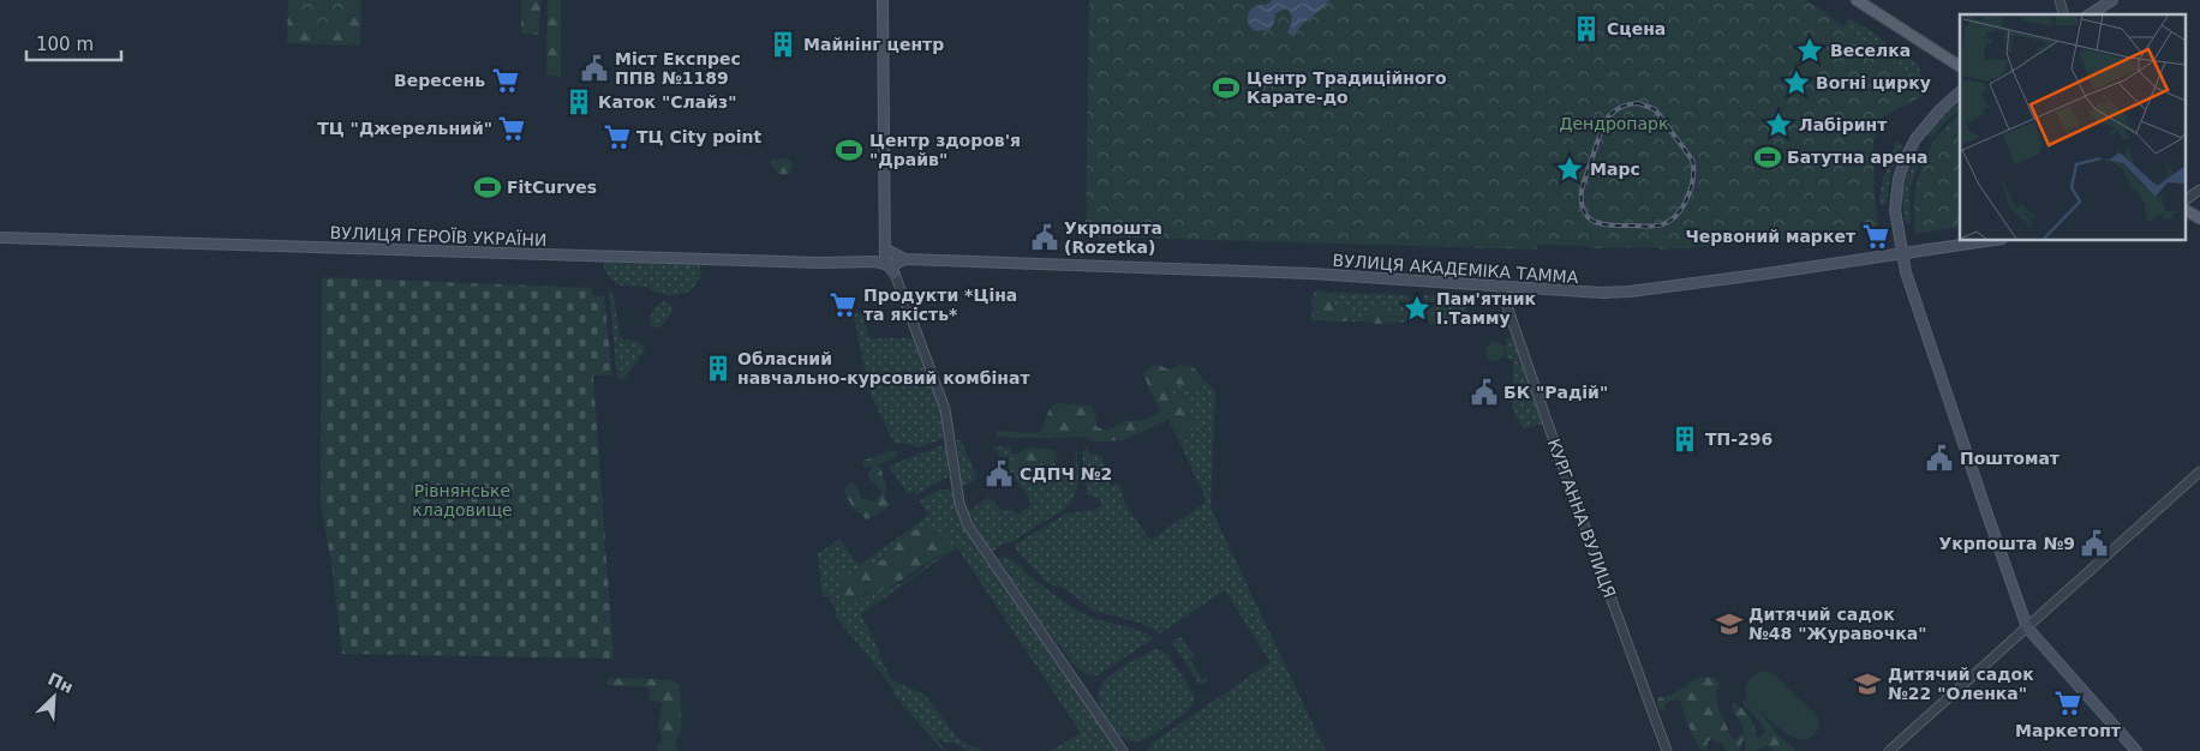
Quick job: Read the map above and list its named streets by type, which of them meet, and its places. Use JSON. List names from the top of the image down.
{
  "streets": {
    "main road": ["ВУЛИЦЯ ГЕРОЇВ УКРАЇНИ", "ВУЛИЦЯ АКАДЕМІКА ТАММА"],
    "street": ["КУРГАННА ВУЛИЦЯ"]
  },
  "crossings": [
    ["ВУЛИЦЯ ГЕРОЇВ УКРАЇНИ", "ВУЛИЦЯ АКАДЕМІКА ТАММА"],
    ["ВУЛИЦЯ АКАДЕМІКА ТАММА", "КУРГАННА ВУЛИЦЯ"]
  ],
  "parks": ["Дендропарк", "Рівнянське кладовище"],
  "places": {
    "building": [
      "Сцена",
      "Майнінг центр",
      "Каток \"Слайз\"",
      "Обласний навчально-курсовий комбінат",
      "ТП-296"
    ],
    "place": [
      "Веселка",
      "Вогні цирку",
      "Лабіринт",
      "Марс",
      "Пам'ятник І.Тамму"
    ],
    "public building": [
      "Міст Експрес ППВ №1189",
      "Укрпошта (Rozetka)",
      "БК \"Радій\"",
      "Поштомат",
      "СДПЧ №2",
      "Укрпошта №9"
    ],
    "supermarket": [
      "Вересень",
      "ТЦ \"Джерельний\"",
      "ТЦ City point",
      "Червоний маркет",
      "Продукти *Ціна та якість*",
      "Маркетопт"
    ],
    "sports": [
      "Центр Традиційного Карате-до",
      "Центр здоров'я \"Драйв\"",
      "Батутна арена",
      "FitCurves"
    ],
    "school or university": ["Дитячий садок №48 \"Журавочка\"", "Дитячий садок №22 \"Оленка\""]
  },
  "scale_bar": "100 m",
  "north": "top right"
}
